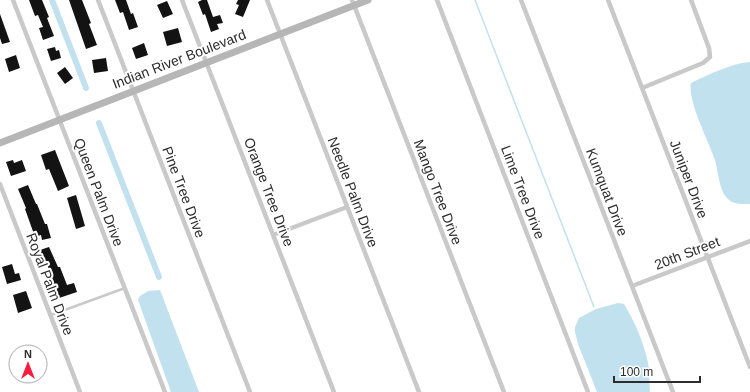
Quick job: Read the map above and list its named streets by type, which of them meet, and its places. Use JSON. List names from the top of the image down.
{
  "streets": {
    "main road": ["Indian River Boulevard"],
    "street": [
      "Juniper Drive",
      "Queen Palm Drive",
      "Pine Tree Drive",
      "Orange Tree Drive",
      "Needle Palm Drive",
      "Mango Tree Drive",
      "Lime Tree Drive",
      "Kumquat Drive",
      "20th Street",
      "Royal Palm Drive"
    ]
  },
  "crossings": [
    ["Indian River Boulevard", "Queen Palm Drive"],
    ["Indian River Boulevard", "Pine Tree Drive"],
    ["Indian River Boulevard", "Orange Tree Drive"],
    ["Indian River Boulevard", "Needle Palm Drive"],
    ["Indian River Boulevard", "Mango Tree Drive"],
    ["Juniper Drive", "20th Street"],
    ["Kumquat Drive", "20th Street"]
  ],
  "scale_bar": "100 m",
  "north": "top"
}
